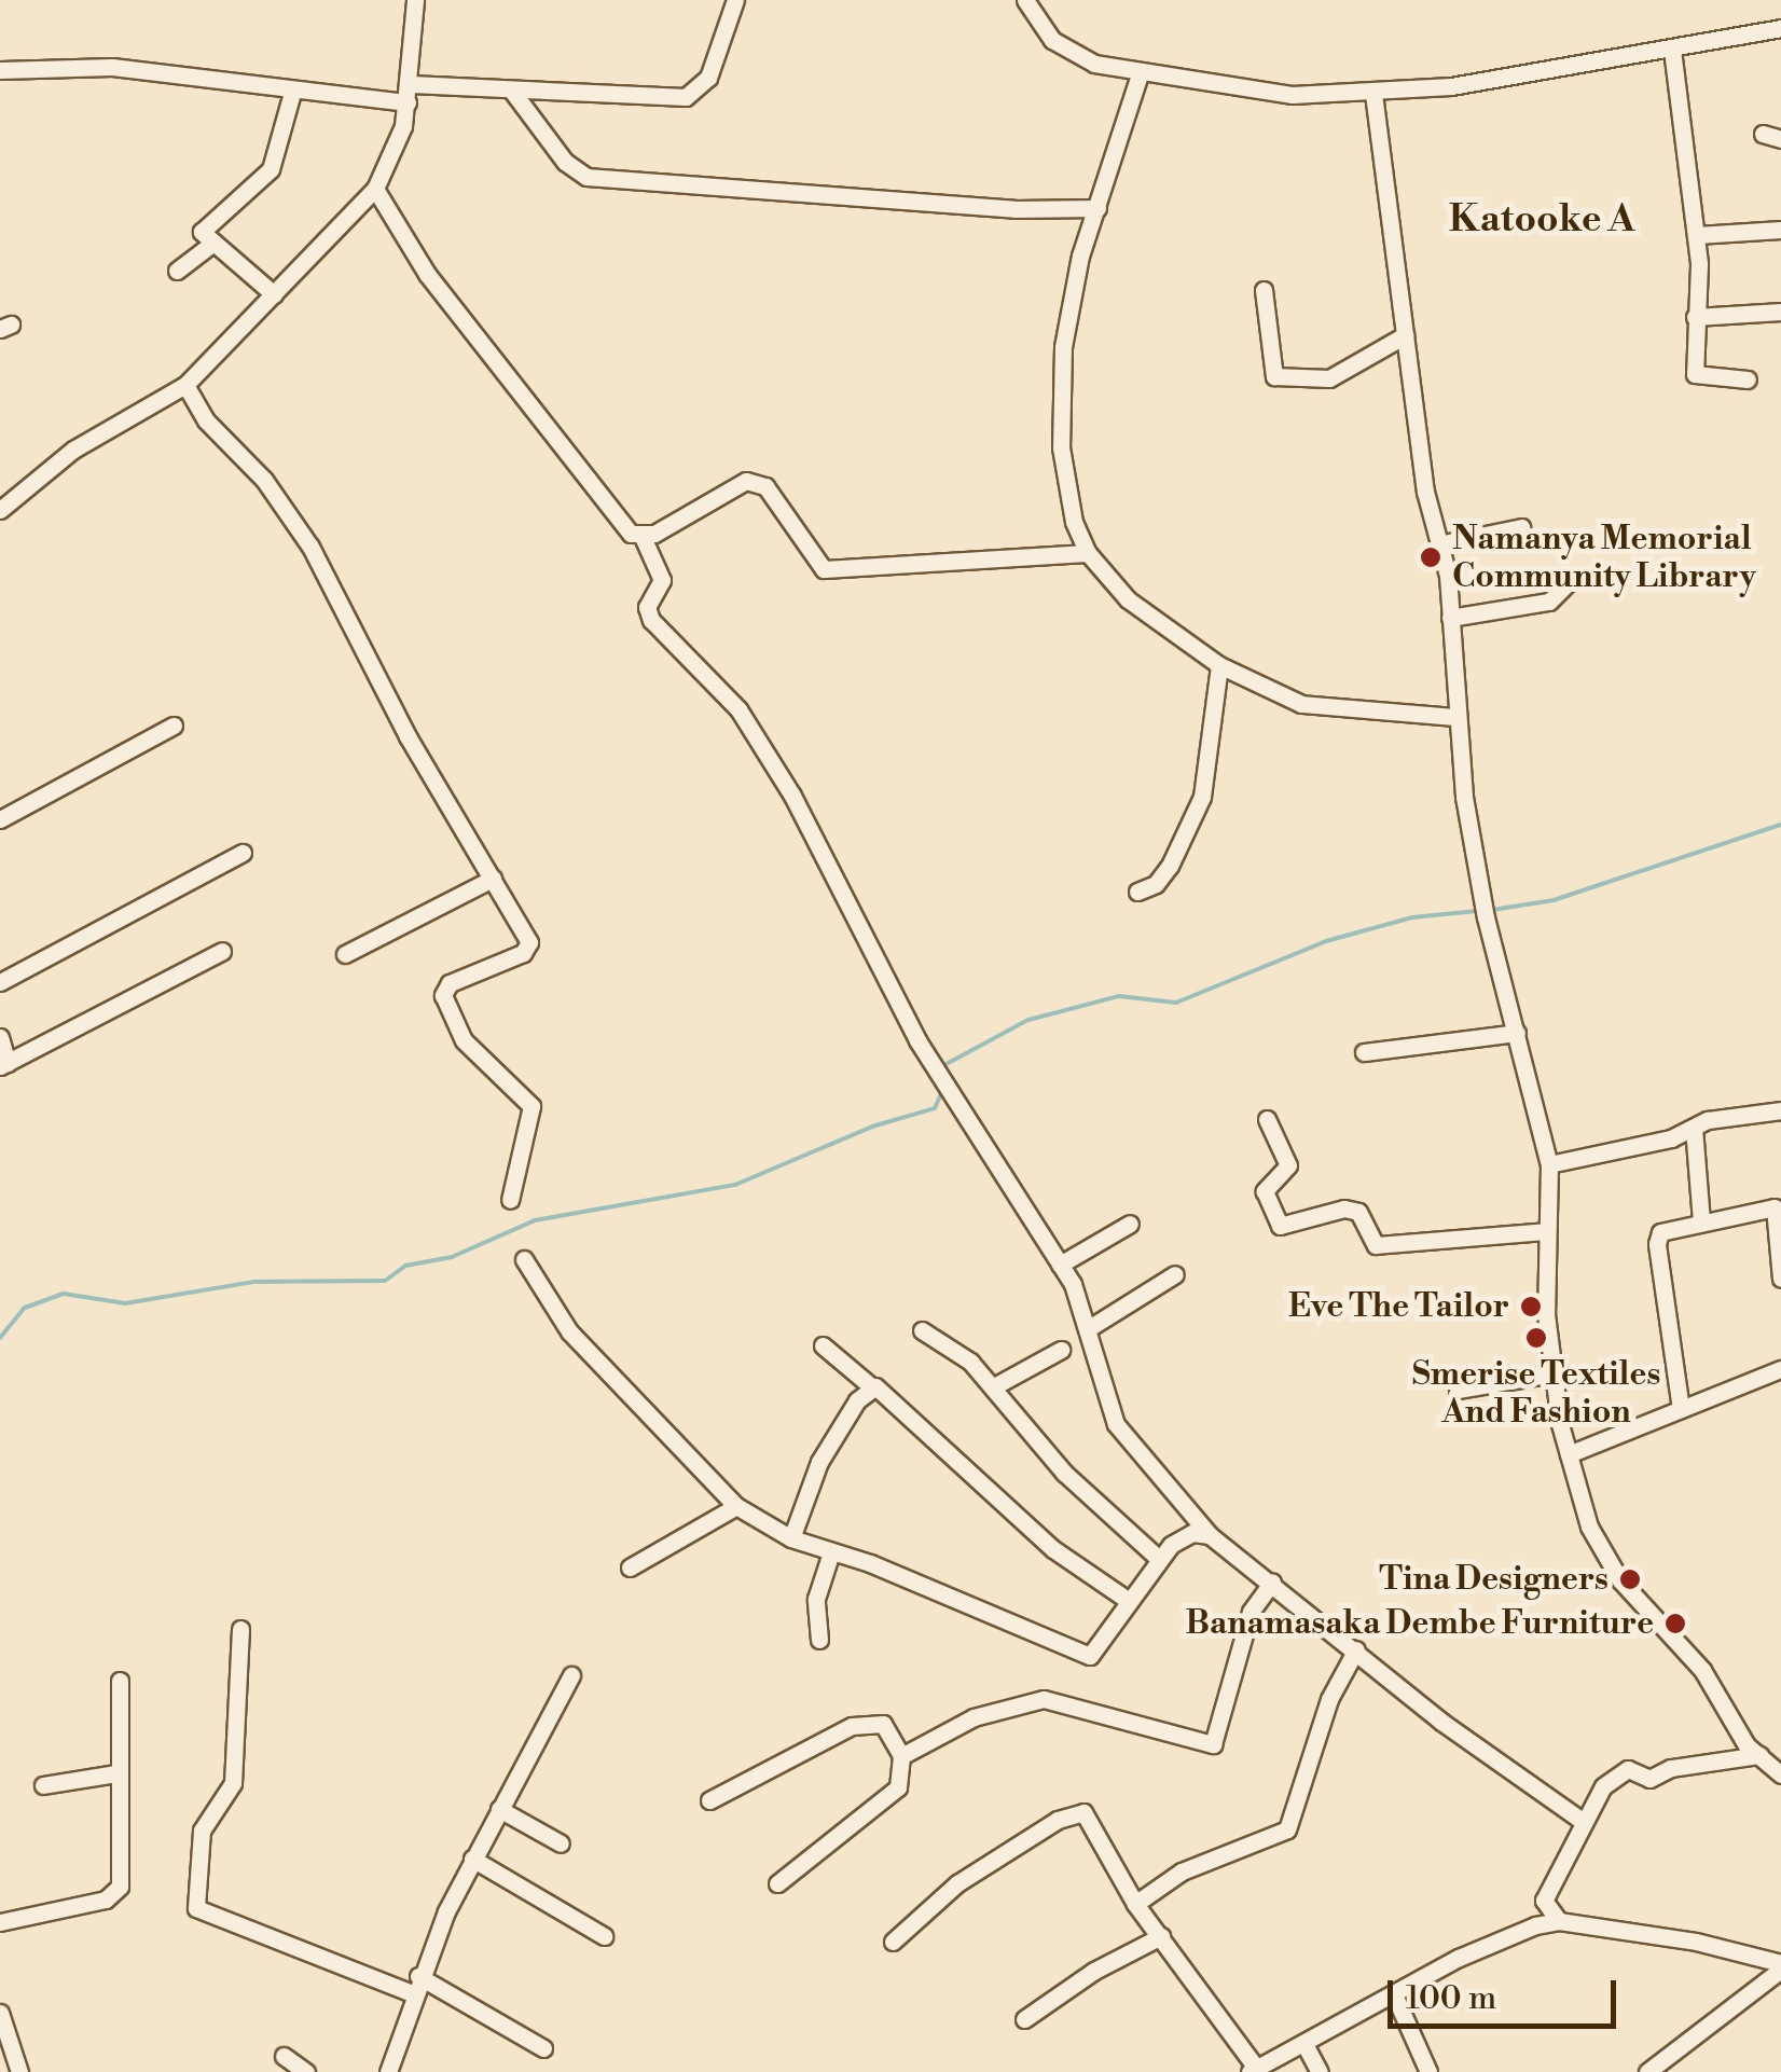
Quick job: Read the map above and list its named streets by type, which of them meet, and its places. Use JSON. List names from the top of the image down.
{
  "districts": ["Katooke A"],
  "places": [
    "Namanya Memorial Community Library",
    "Eve The Tailor",
    "Smerise Textiles And Fashion",
    "Tina Designers",
    "Banamasaka Dembe Furniture"
  ],
  "scale_bar": "100 m"
}
